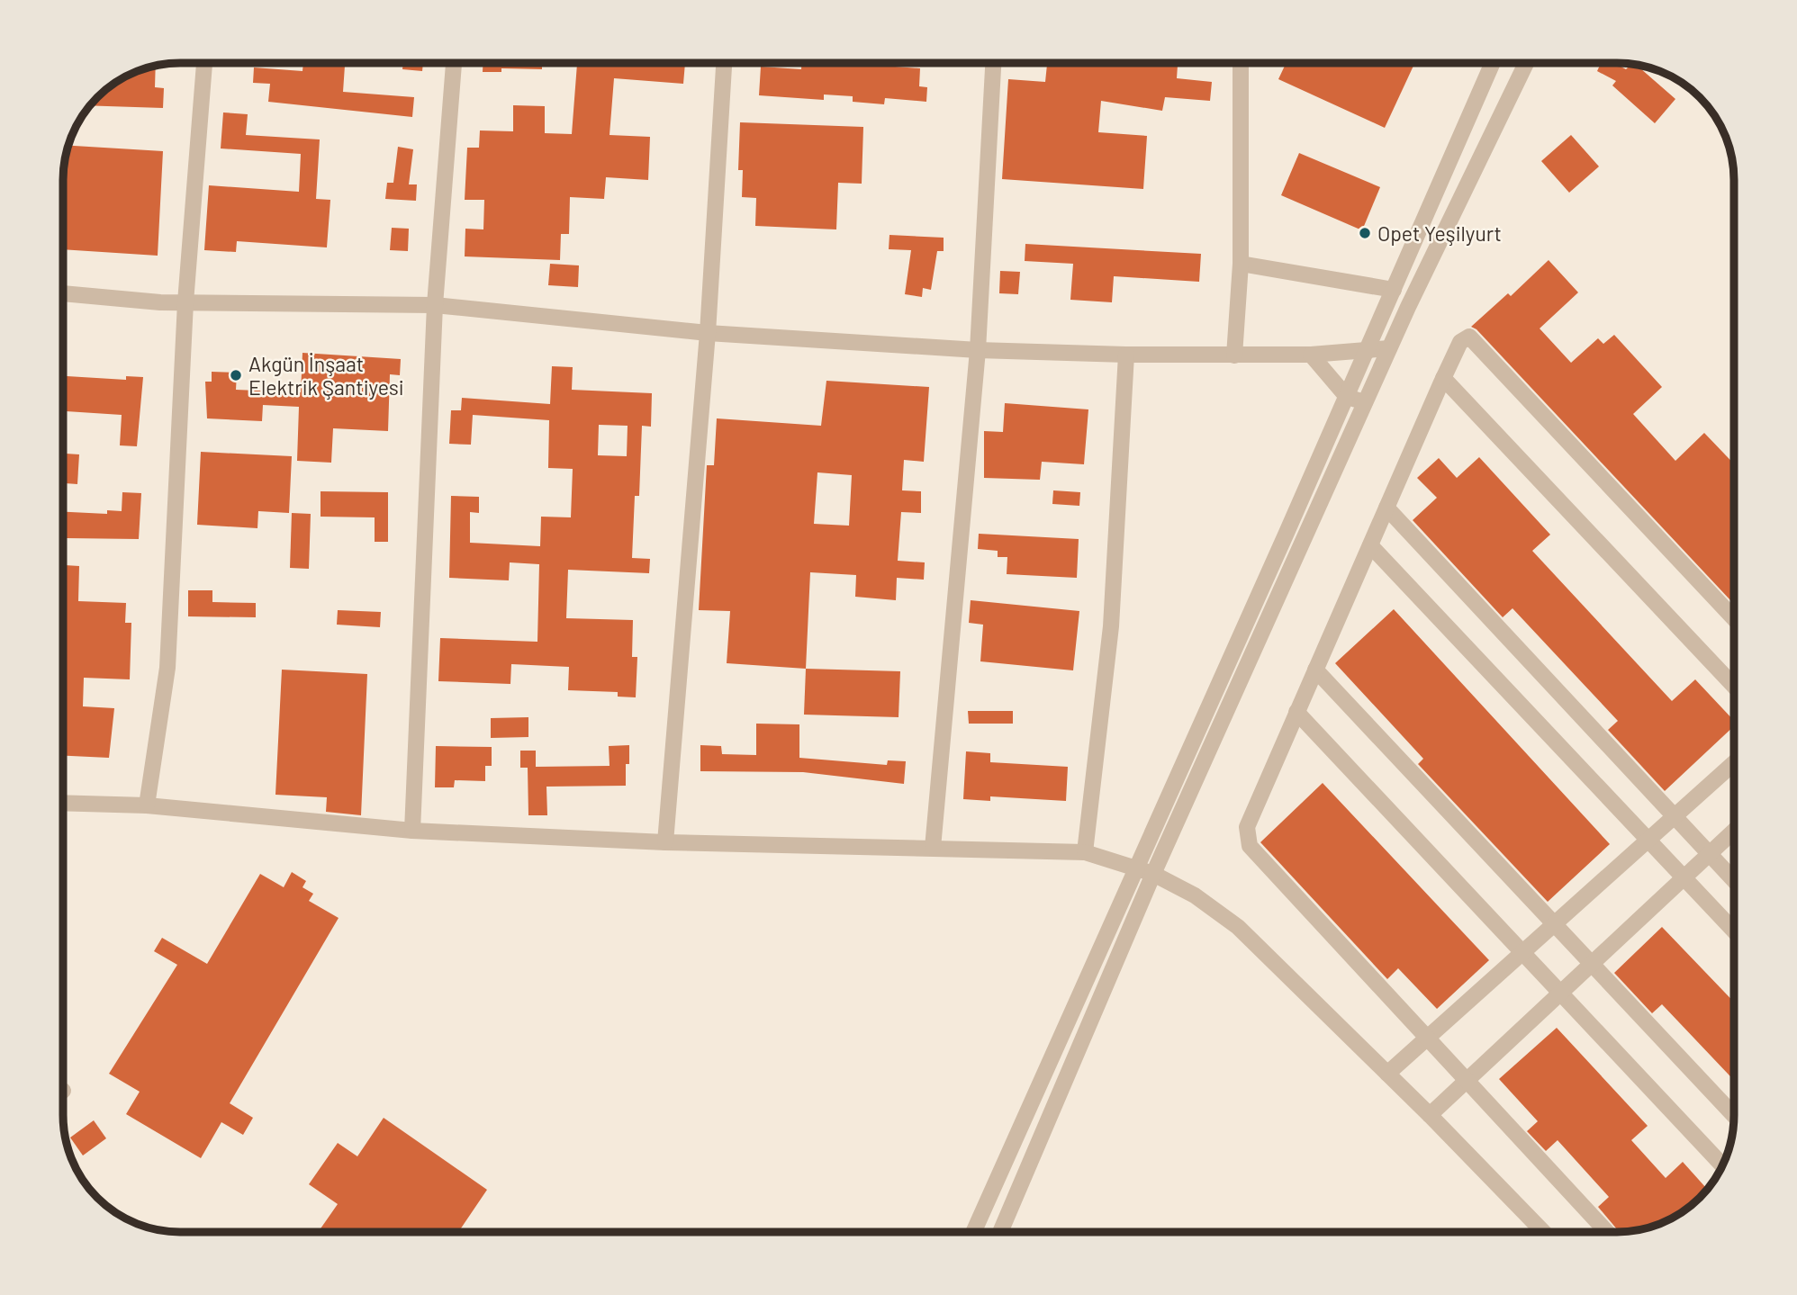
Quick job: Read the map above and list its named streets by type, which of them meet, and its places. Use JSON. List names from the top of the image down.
{
  "places": ["Opet Yeşilyurt", "Akgün İnşaat Elektrik Şantiyesi"]
}
